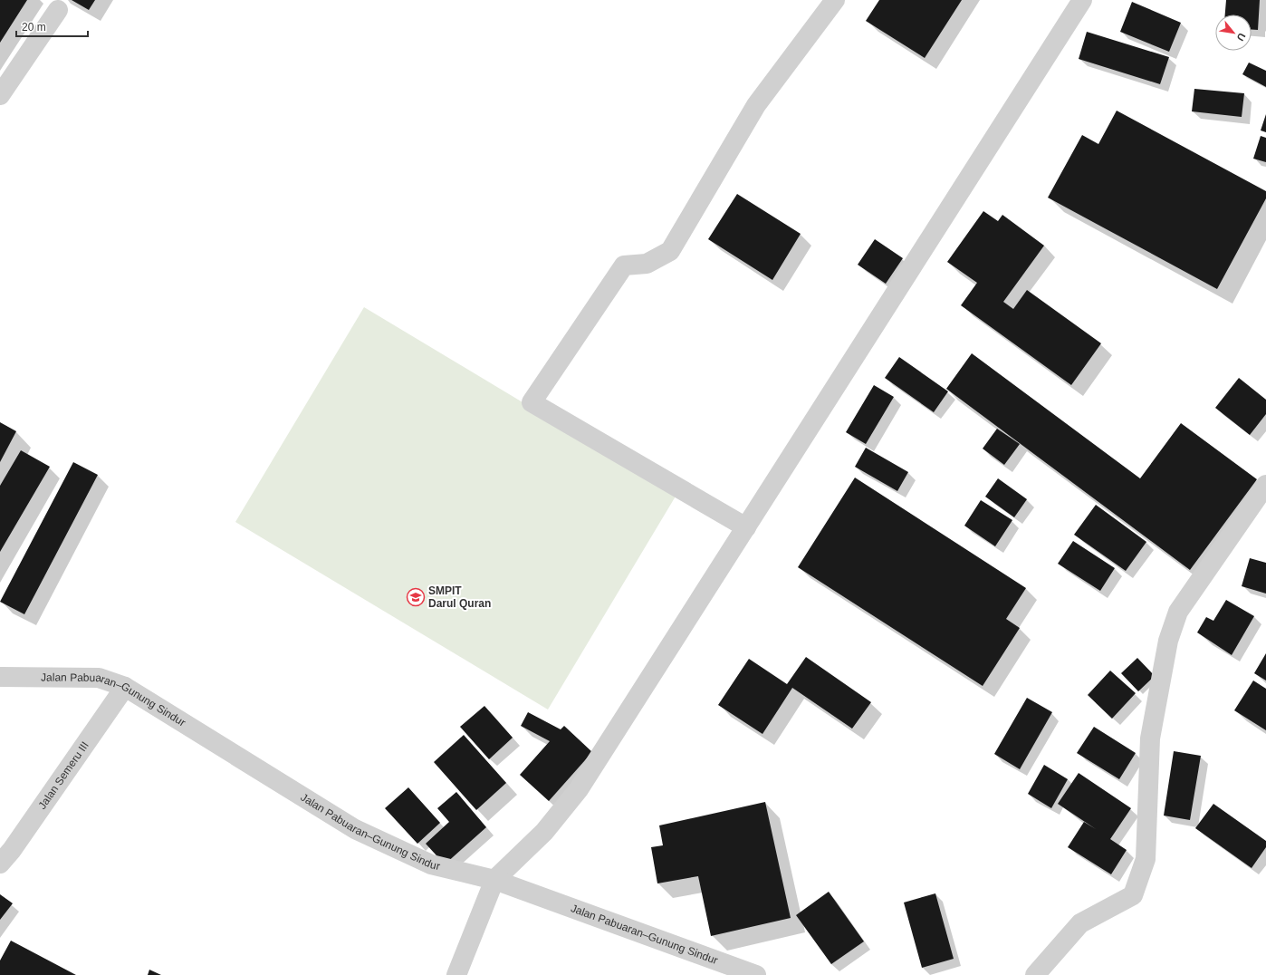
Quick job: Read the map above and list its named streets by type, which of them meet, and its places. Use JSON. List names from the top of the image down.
{
  "streets": {
    "street": ["Jalan Pabuaran–Gunung Sindur", "Jalan Semeru III"]
  },
  "crossings": [
    ["Jalan Pabuaran–Gunung Sindur", "Jalan Semeru III"]
  ],
  "places": {
    "school or university": ["SMPIT Darul Quran"]
  },
  "scale_bar": "20 m",
  "north": "bottom right"
}
